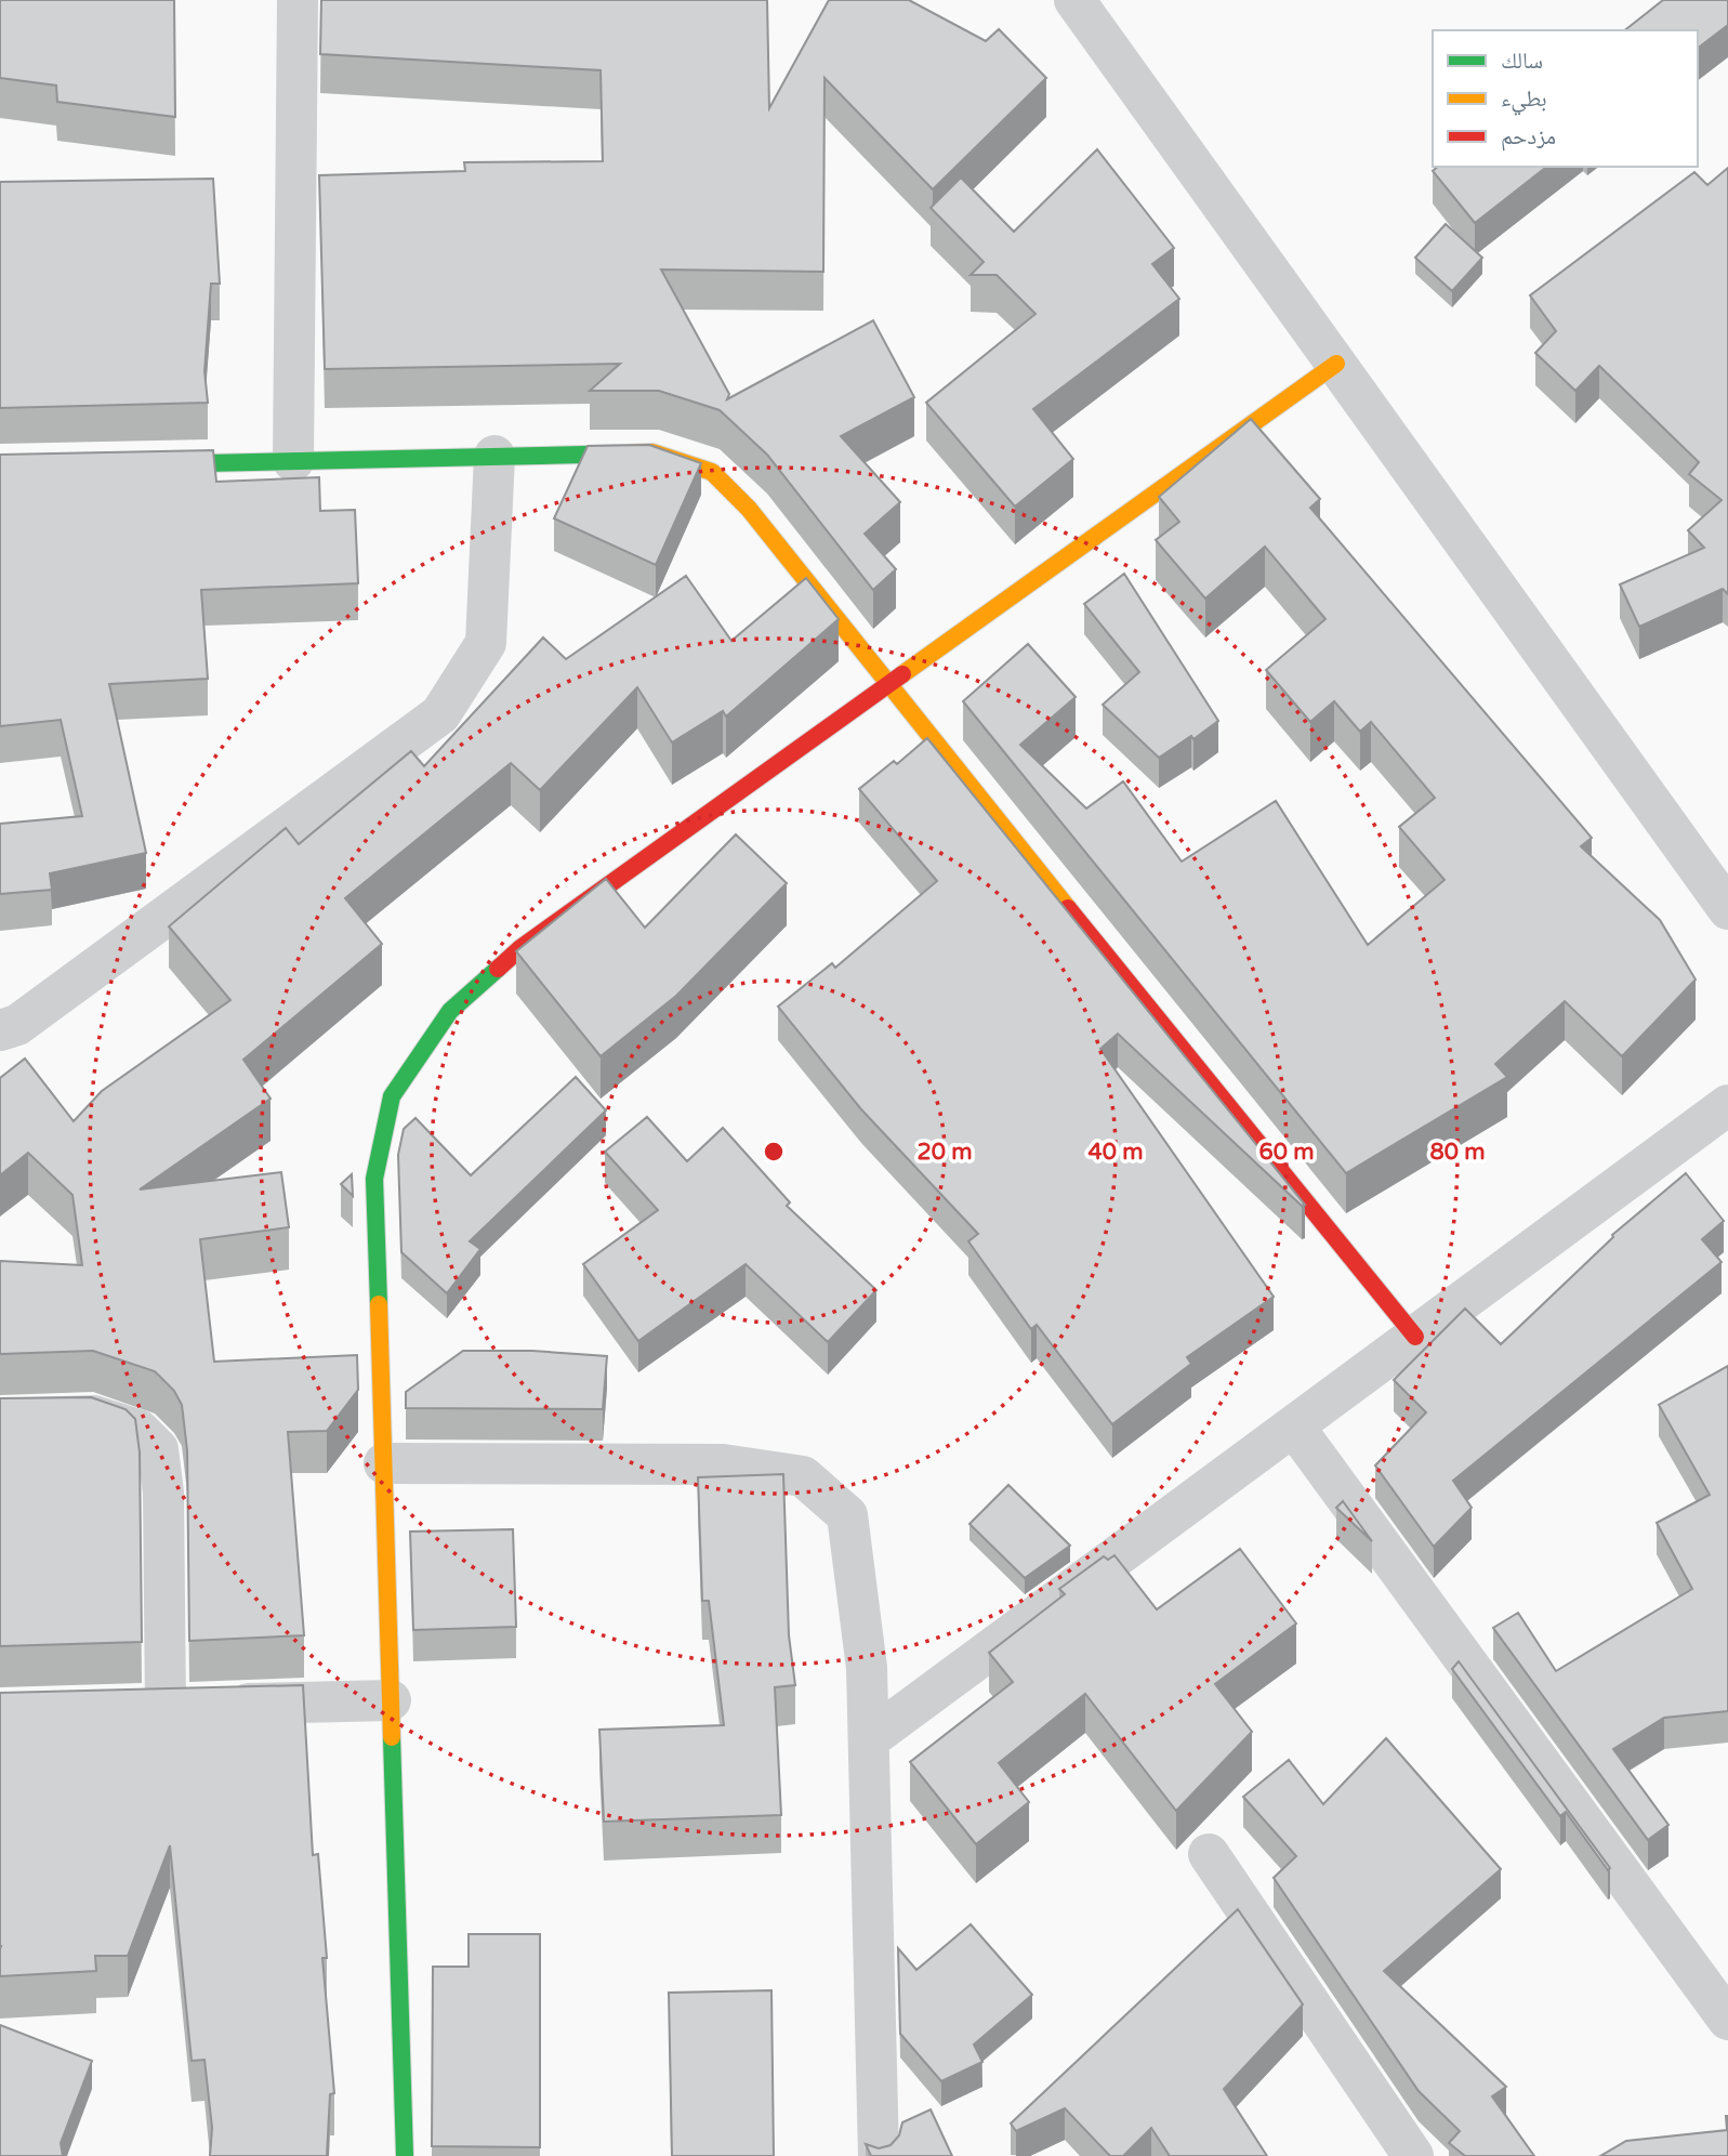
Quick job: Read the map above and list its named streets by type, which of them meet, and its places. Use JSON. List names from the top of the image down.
{
  "legend": ["سالك", "بطيء", "مزدحم"],
  "rings": [
    "20 m",
    "40 m",
    "60 m",
    "80 m"
  ]
}
